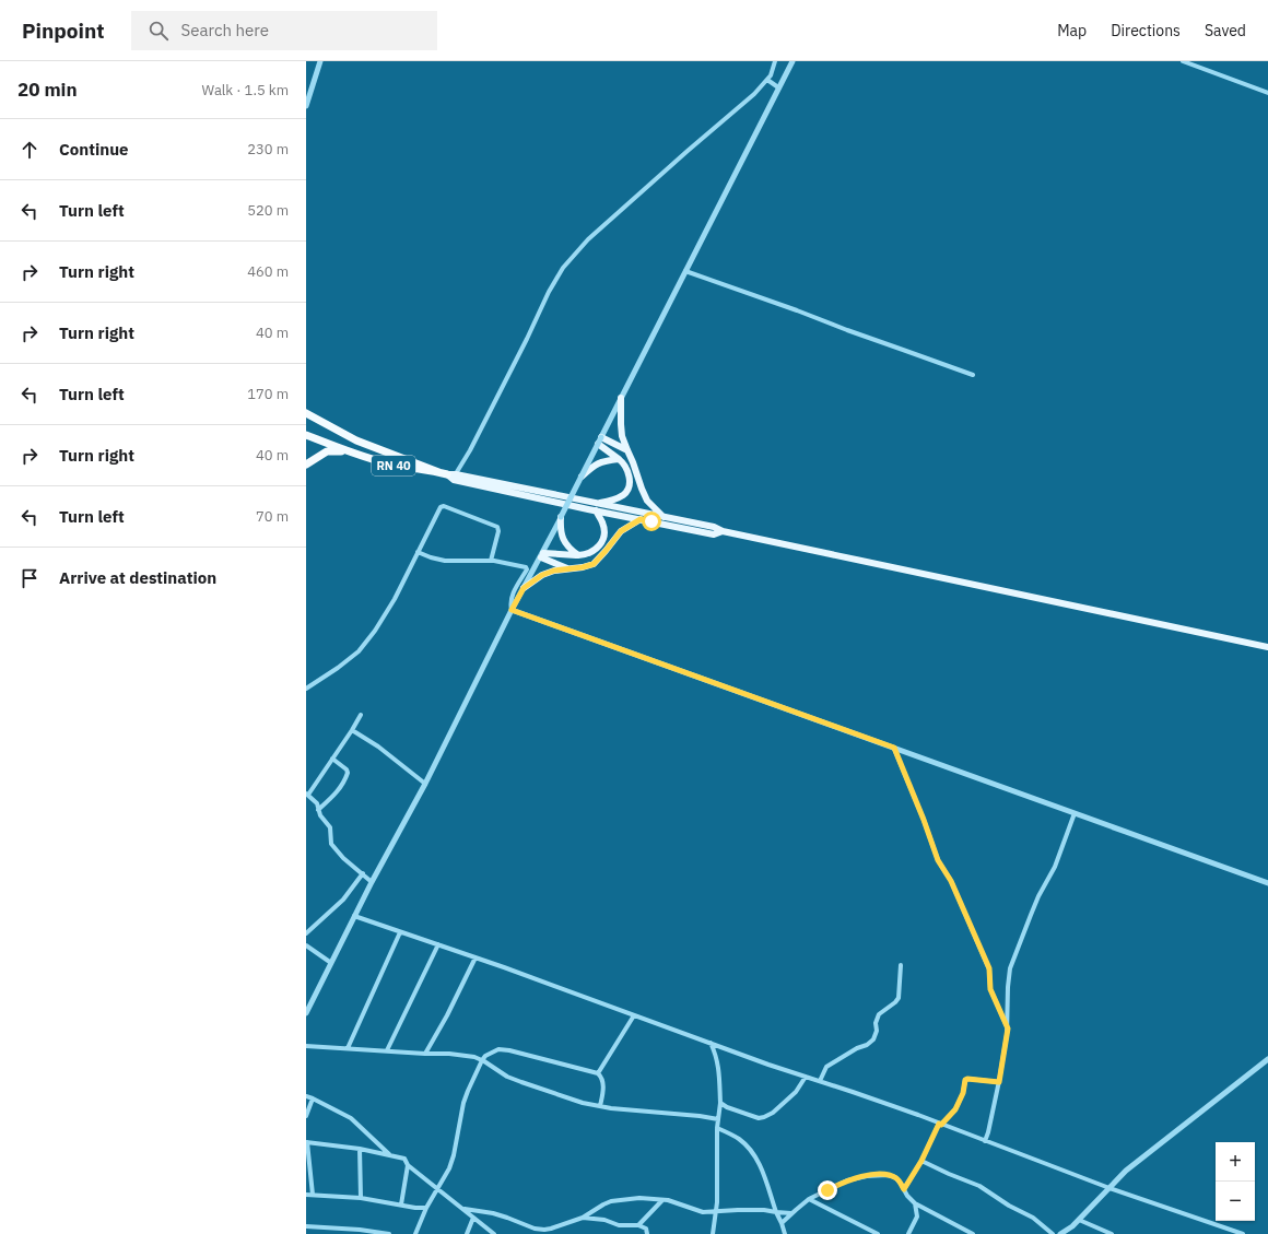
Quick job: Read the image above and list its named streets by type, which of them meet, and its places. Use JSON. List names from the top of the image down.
{
  "streets": {
    "highway": ["RN 40"]
  },
  "page": {
    "header": "Pinpoint",
    "search": "Search here",
    "nav": ["Map", "Directions", "Saved"],
    "heading": ["20 min", "Walk · 1.5 km"],
    "list": [
      ["Continue", "230 m"],
      ["Turn left", "520 m"],
      ["Turn right", "460 m"],
      ["Turn right", "40 m"],
      ["Turn left", "170 m"],
      ["Turn right", "40 m"],
      ["Turn left", "70 m"],
      "Arrive at destination"
    ],
    "map_buttons": ["+", "−"]
  }
}
